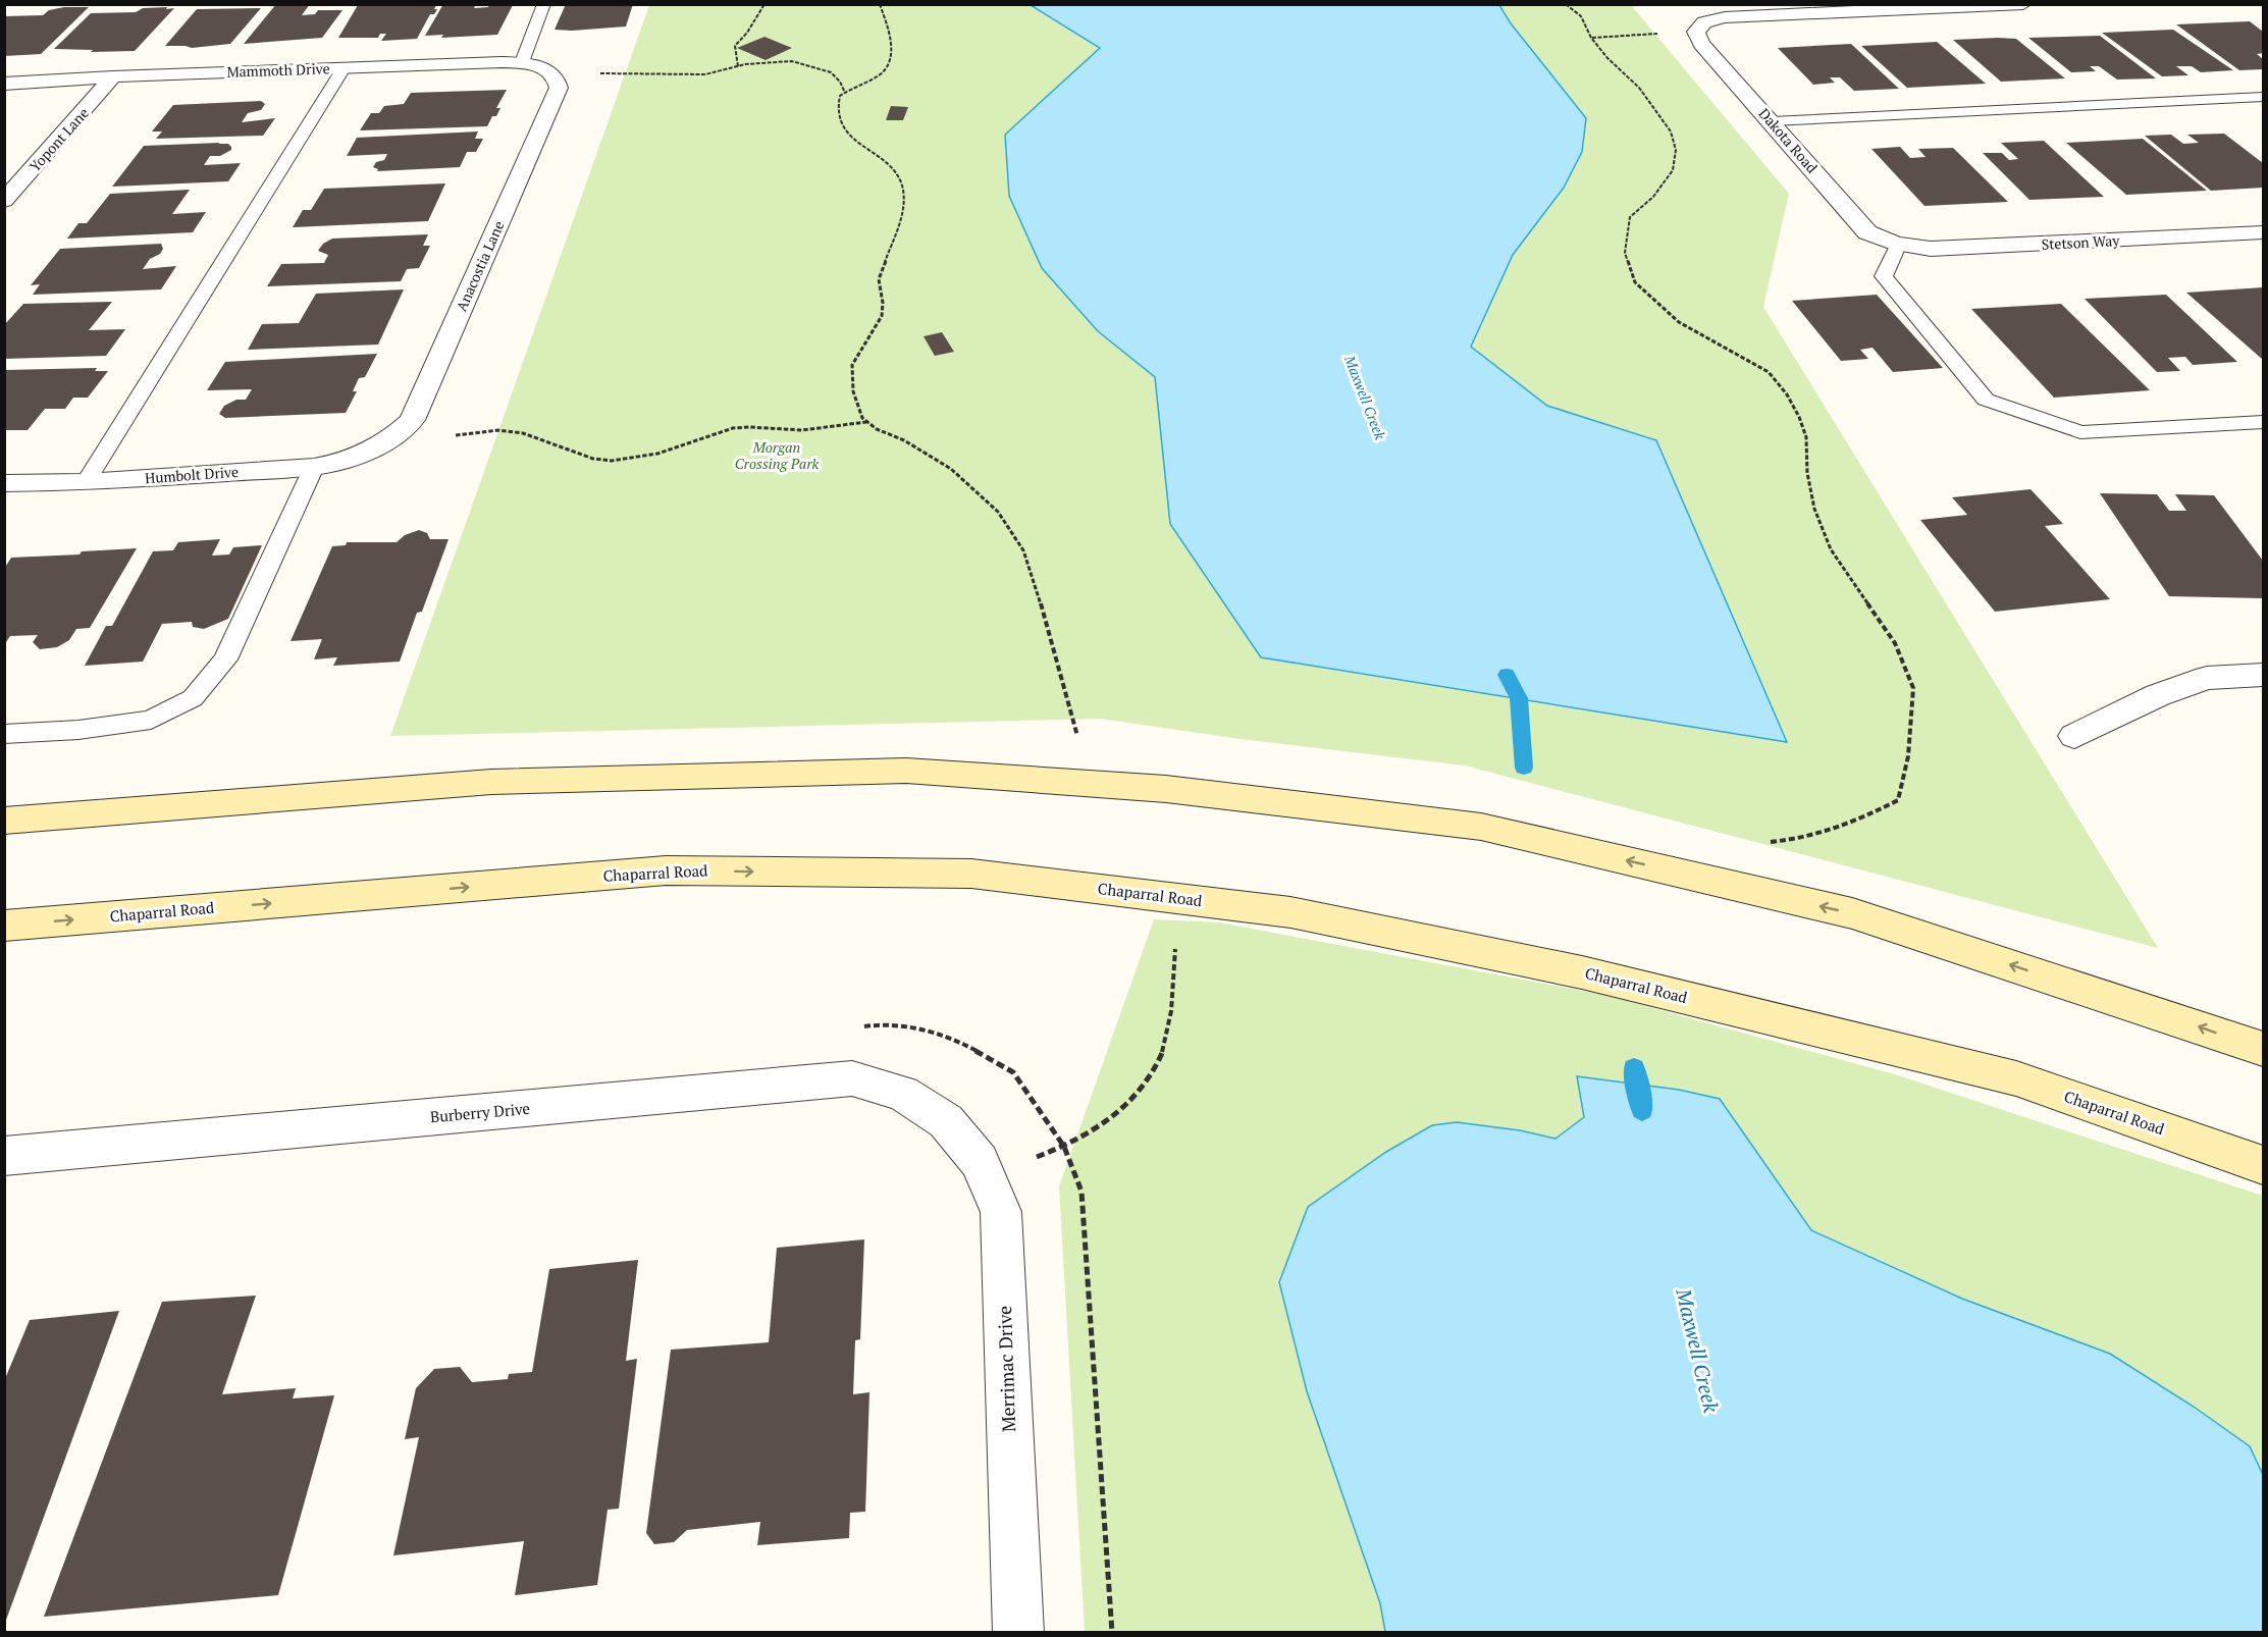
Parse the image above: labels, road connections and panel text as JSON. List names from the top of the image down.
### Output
{
  "streets": {
    "main road": ["Chaparral Road"],
    "street": [
      "Mammoth Drive",
      "Yopont Lane",
      "Dakota Road",
      "Stetson Way",
      "Anacostia Lane",
      "Humbolt Drive",
      "Burberry Drive",
      "Merrimac Drive"
    ]
  },
  "crossings": [
    ["Mammoth Drive", "Yopont Lane"],
    ["Mammoth Drive", "Anacostia Lane"],
    ["Dakota Road", "Stetson Way"],
    ["Anacostia Lane", "Humbolt Drive"],
    ["Burberry Drive", "Merrimac Drive"]
  ],
  "water": ["Maxwell Creek"],
  "parks": ["Morgan Crossing Park"]
}
